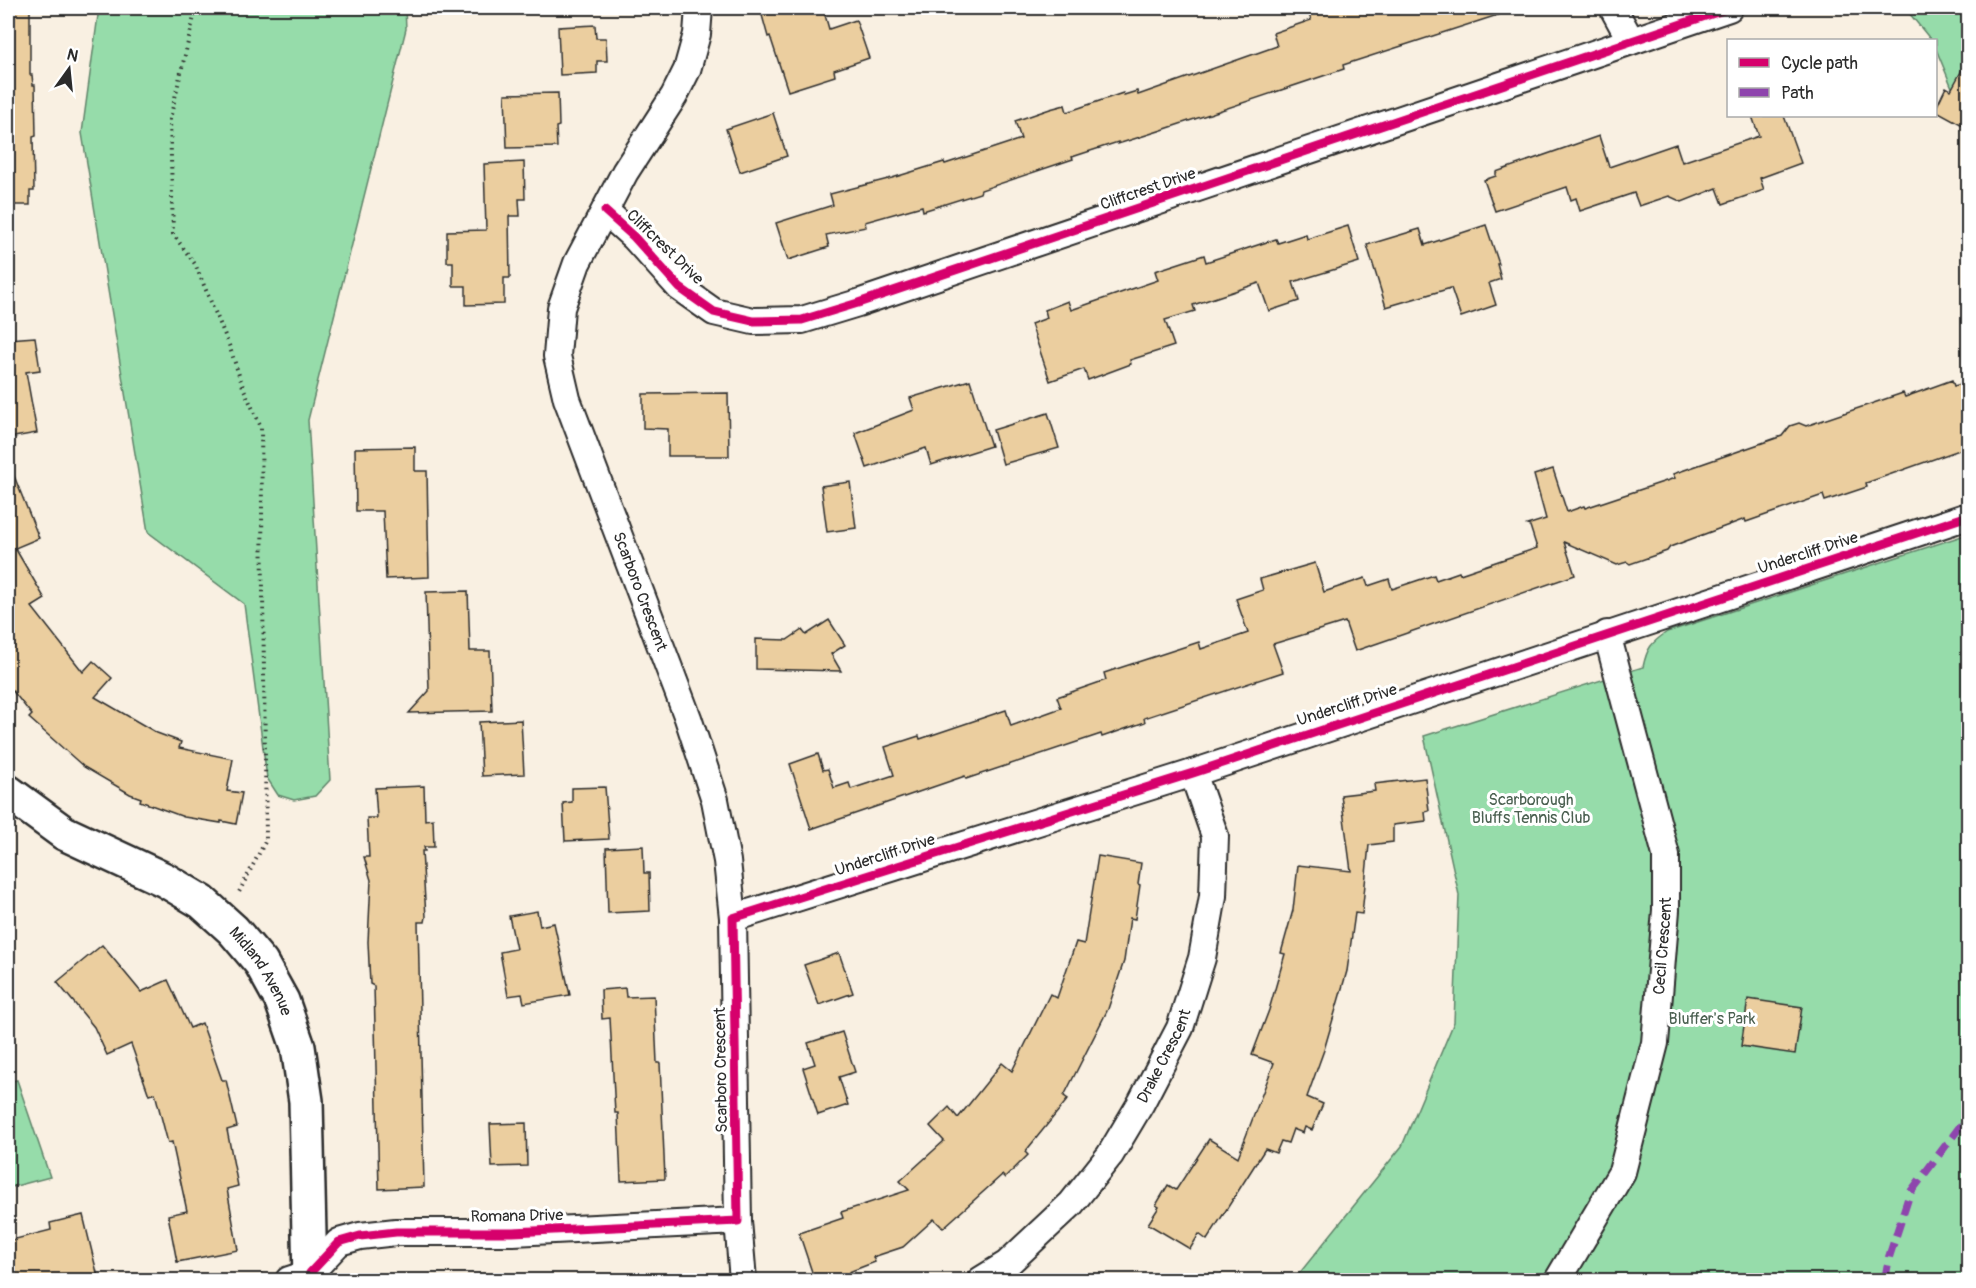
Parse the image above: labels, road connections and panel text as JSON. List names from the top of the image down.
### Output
{
  "streets": {
    "street": [
      "Cliffcrest Drive",
      "Undercliff Drive",
      "Scarboro Crescent",
      "Cecil Crescent",
      "Midland Avenue",
      "Drake Crescent",
      "Romana Drive"
    ]
  },
  "crossings": [
    ["Cliffcrest Drive", "Scarboro Crescent"],
    ["Undercliff Drive", "Scarboro Crescent"],
    ["Undercliff Drive", "Cecil Crescent"],
    ["Undercliff Drive", "Drake Crescent"],
    ["Scarboro Crescent", "Romana Drive"],
    ["Midland Avenue", "Romana Drive"]
  ],
  "parks": ["Scarborough Bluffs Tennis Club", "Bluffer's Park"],
  "legend": ["Cycle path", "Path"],
  "north": "top"
}
